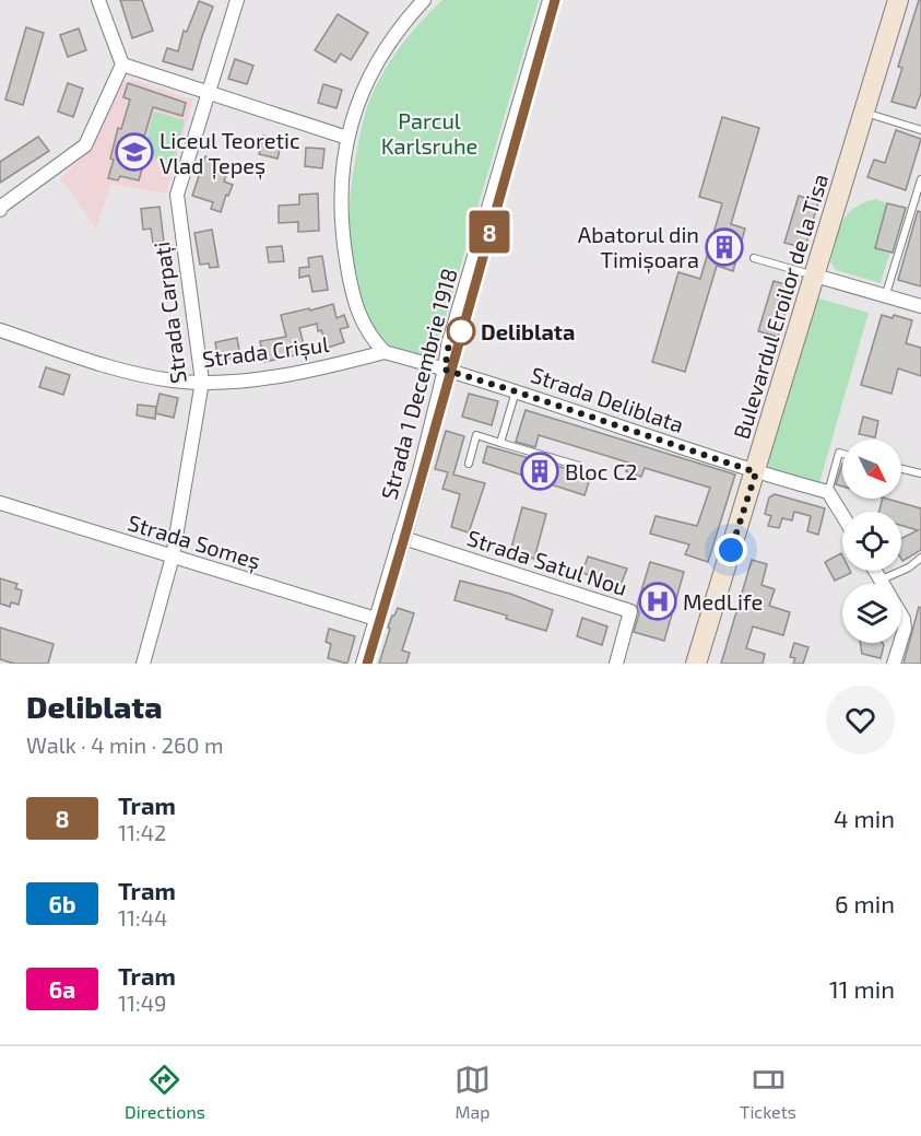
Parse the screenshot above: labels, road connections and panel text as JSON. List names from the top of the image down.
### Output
{
  "streets": {
    "street": [
      "Bulevardul Eroilor de la Tisa",
      "Strada Carpați",
      "Strada Crișul",
      "Strada 1 Decembrie 1918",
      "Strada Deliblata",
      "Strada Someș",
      "Strada Satul Nou"
    ]
  },
  "crossings": [
    ["Bulevardul Eroilor de la Tisa", "Strada Deliblata"],
    ["Strada Carpați", "Strada Crișul"],
    ["Strada Carpați", "Strada Someș"],
    ["Strada Crișul", "Strada Deliblata"],
    ["Strada 1 Decembrie 1918", "Strada Deliblata"],
    ["Strada 1 Decembrie 1918", "Strada Someș"],
    ["Strada 1 Decembrie 1918", "Strada Satul Nou"]
  ],
  "parks": ["Parcul Karlsruhe"],
  "places": {
    "school or university": ["Liceul Teoretic Vlad Țepeș"],
    "building": ["Abatorul din Timișoara", "Bloc C2"],
    "other": ["Deliblata"],
    "hospital": ["MedLife"]
  },
  "lines": ["tram line 8"],
  "north": "bottom right",
  "page": {
    "on_map": "8",
    "heading": ["Deliblata", "Walk · 4 min · 260 m"],
    "list": [
      {
        "mark": "8",
        "name": "Tram",
        "note": "11:42",
        "value": "4 min"
      },
      {
        "mark": "6b",
        "name": "Tram",
        "note": "11:44",
        "value": "6 min"
      },
      {
        "mark": "6a",
        "name": "Tram",
        "note": "11:49",
        "value": "11 min"
      }
    ],
    "tabs": ["Directions", "Map", "Tickets"]
  }
}
